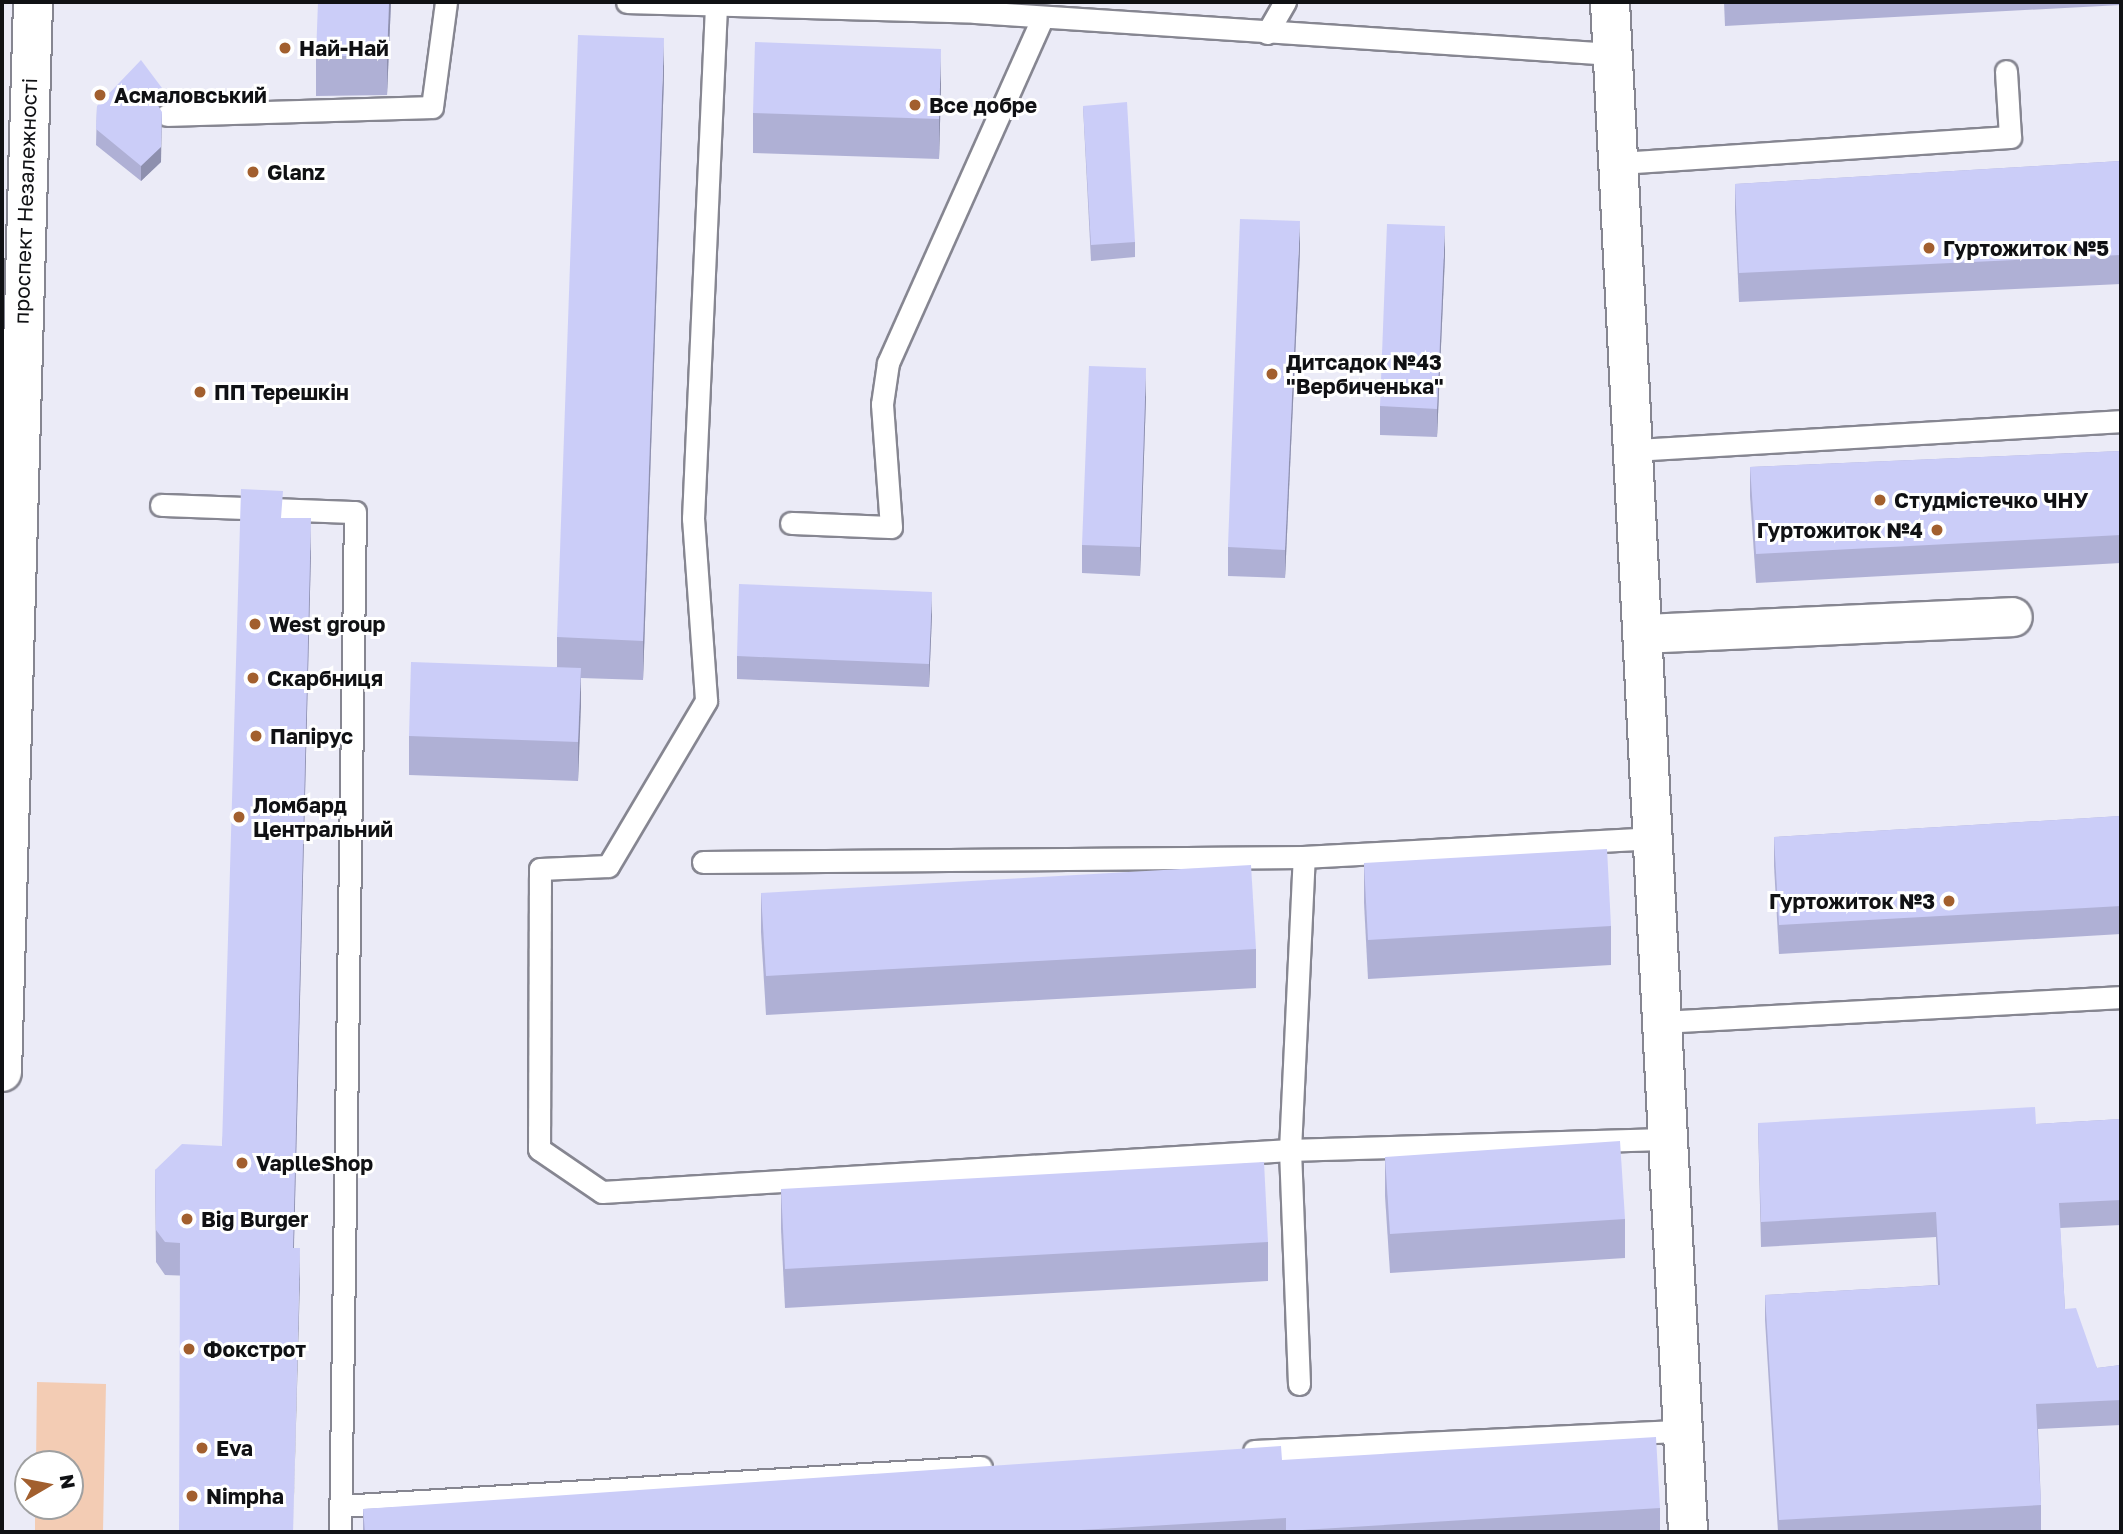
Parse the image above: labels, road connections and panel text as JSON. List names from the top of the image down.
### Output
{
  "streets": {
    "street": ["проспект Незалежності"]
  },
  "places": [
    "Най-Най",
    "Асмаловський",
    "Все добре",
    "Glanz",
    "Гуртожиток №5",
    "Дитсадок №43 \"Вербиченька\"",
    "ПП Терешкін",
    "Студмістечко ЧНУ",
    "Гуртожиток №4",
    "West group",
    "Скарбниця",
    "Папірус",
    "Ломбард Центральний",
    "Гуртожиток №3",
    "VaplleShop",
    "Big Burger",
    "Фокстрот",
    "Eva",
    "Nimpha"
  ],
  "north": "right"
}
